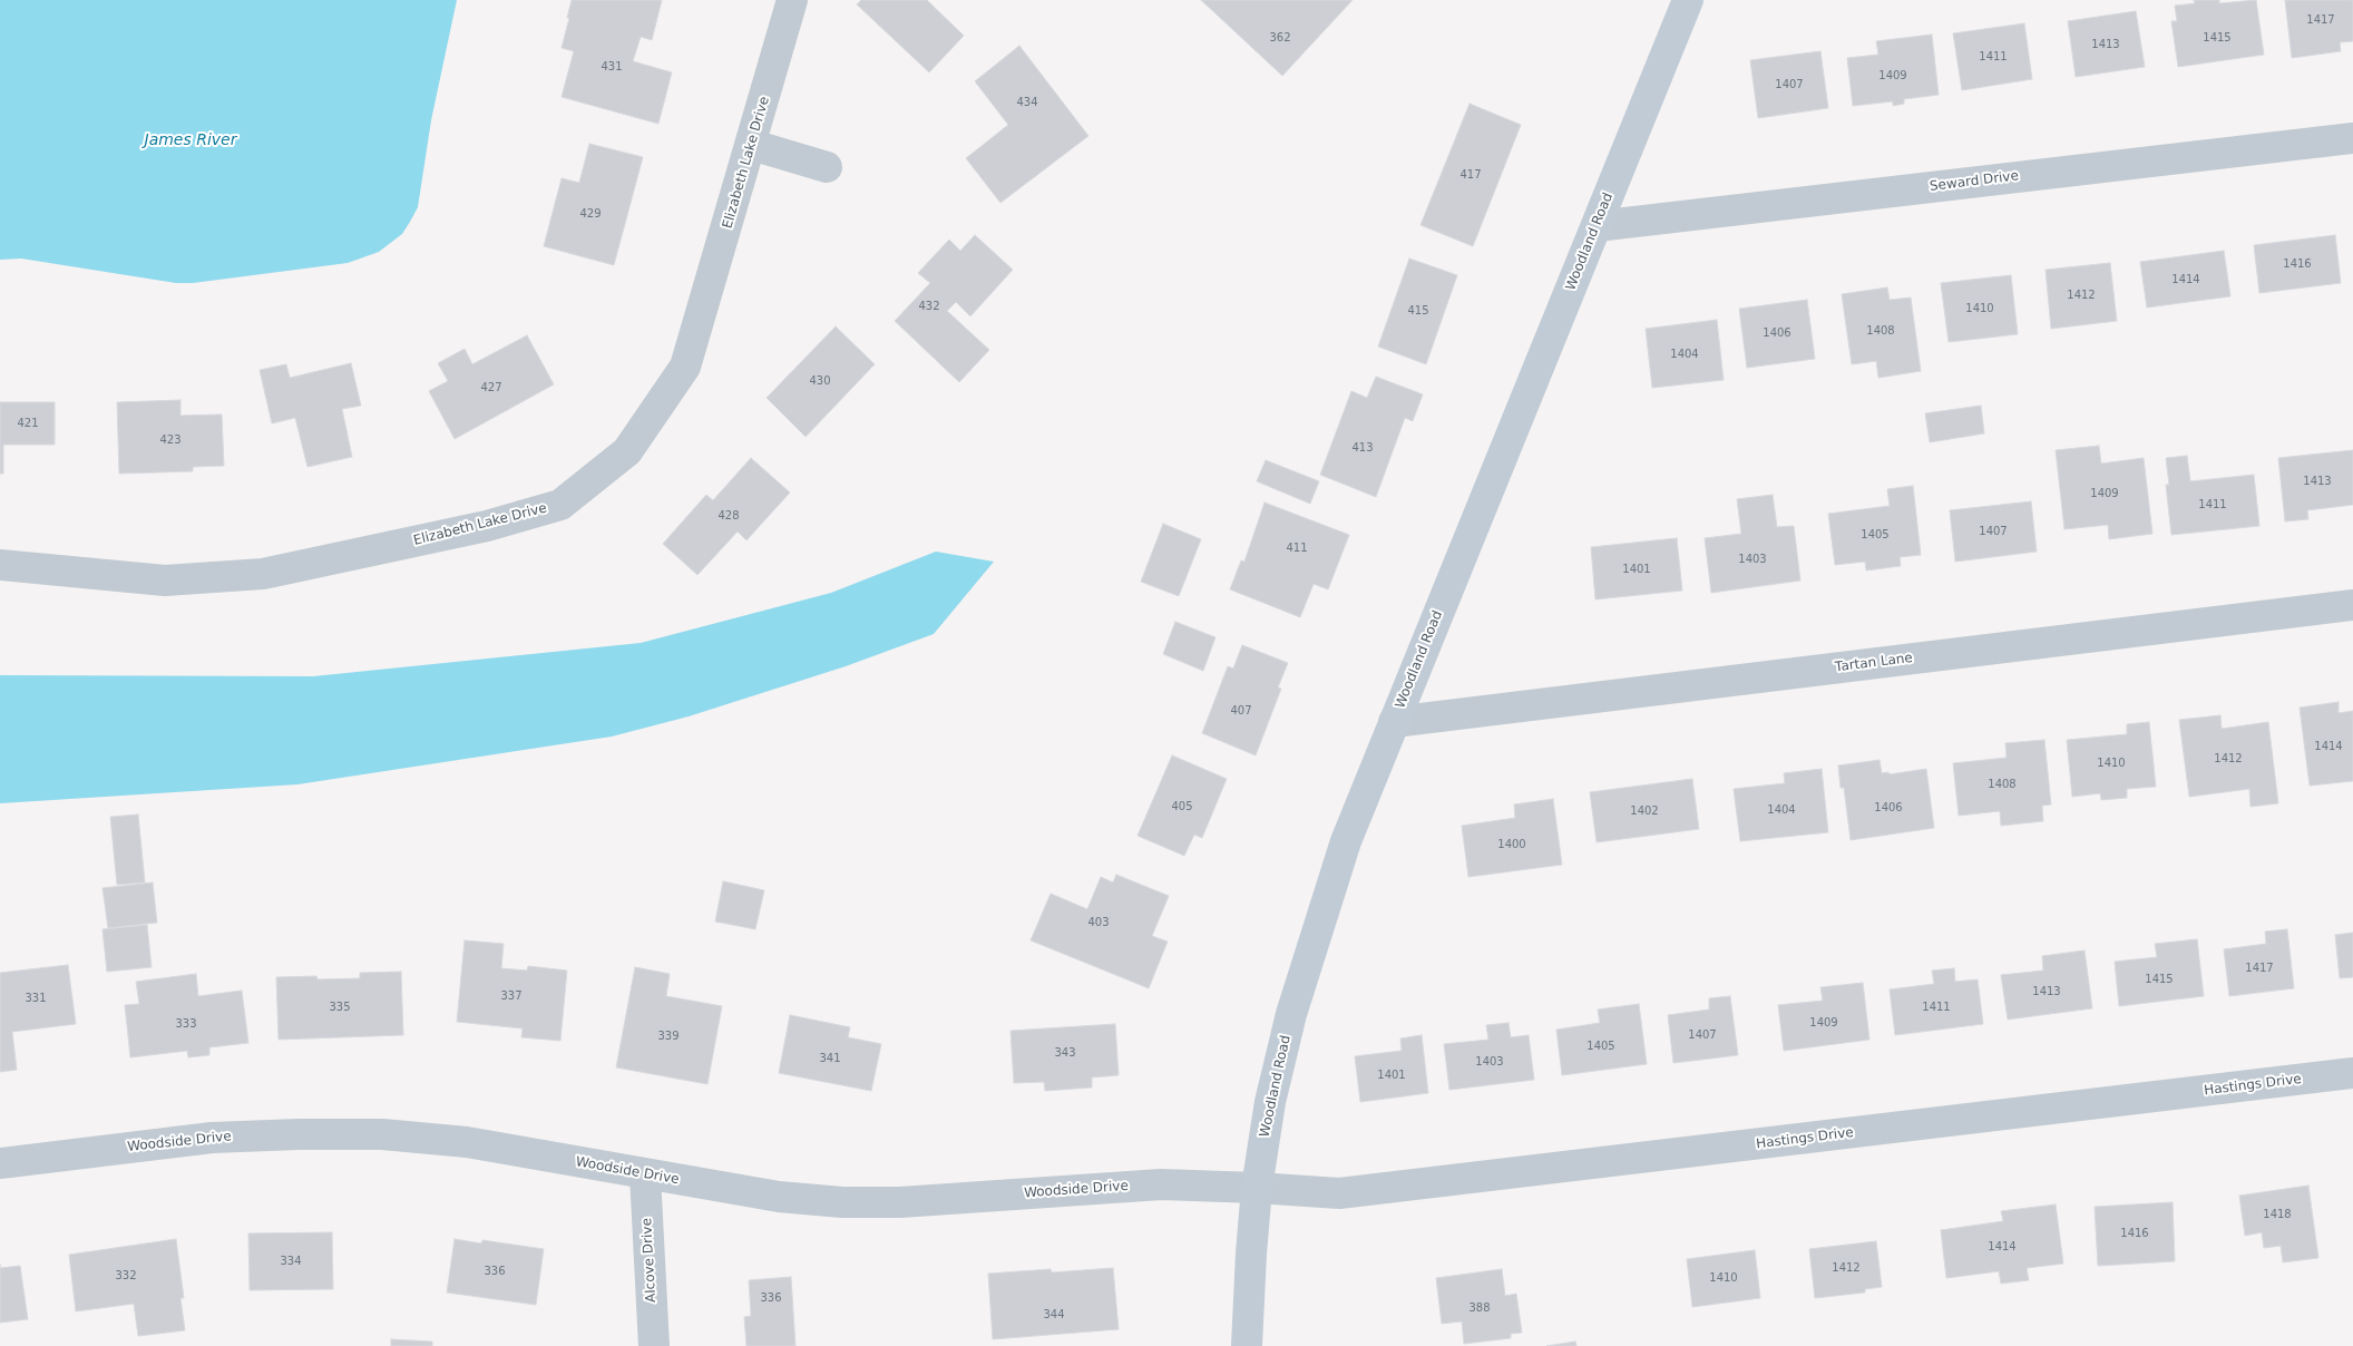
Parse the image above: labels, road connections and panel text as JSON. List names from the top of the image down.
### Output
{
  "streets": {
    "main road": ["Woodland Road"],
    "street": [
      "Elizabeth Lake Drive",
      "Seward Drive",
      "Tartan Lane",
      "Hastings Drive",
      "Woodside Drive",
      "Alcove Drive"
    ]
  },
  "crossings": [
    ["Seward Drive", "Woodland Road"],
    ["Woodland Road", "Tartan Lane"],
    ["Woodland Road", "Hastings Drive"],
    ["Woodland Road", "Woodside Drive"],
    ["Hastings Drive", "Woodside Drive"],
    ["Woodside Drive", "Alcove Drive"]
  ],
  "water": ["James River"],
  "house_numbers": [
    "1417",
    "362",
    "1415",
    "1413",
    "1411",
    "431",
    "1409",
    "1407",
    "434",
    "417",
    "429",
    "1416",
    "1414",
    "1412",
    "432",
    "1410",
    "415",
    "1408",
    "1406",
    "1404",
    "430",
    "427",
    "421",
    "423",
    "413",
    "1413",
    "1409",
    "1411",
    "428",
    "1407",
    "1405",
    "411",
    "1403",
    "1401",
    "407",
    "1414",
    "1412",
    "1410",
    "1408",
    "405",
    "1406",
    "1404",
    "1402",
    "1400",
    "403",
    "1417",
    "1415",
    "1413",
    "337",
    "331",
    "335",
    "1411",
    "1409",
    "333",
    "1407",
    "339",
    "1405",
    "343",
    "341",
    "1403",
    "1401",
    "1418",
    "1416",
    "1414",
    "334",
    "1412",
    "336",
    "332",
    "1410",
    "336",
    "388",
    "344"
  ]
}
